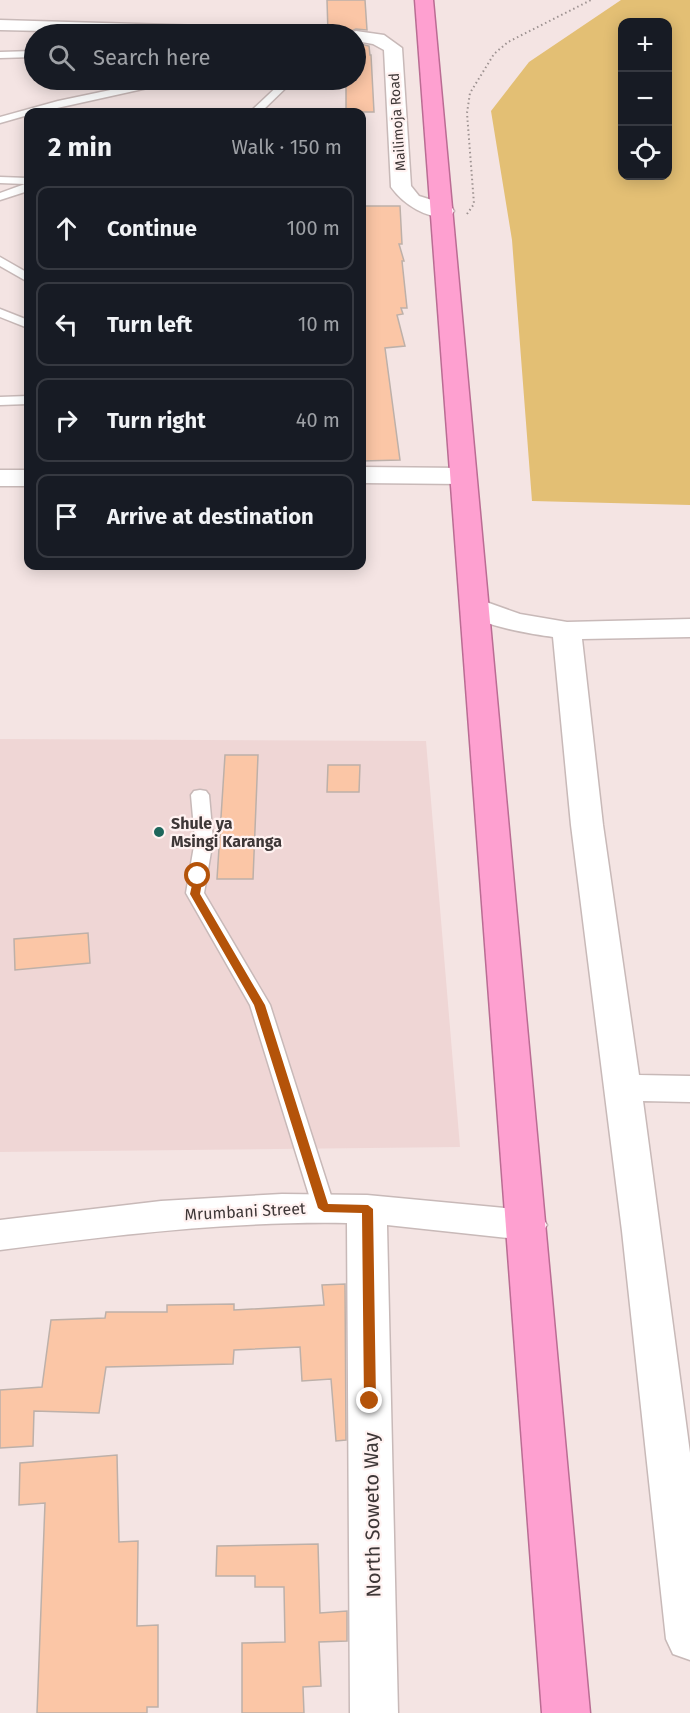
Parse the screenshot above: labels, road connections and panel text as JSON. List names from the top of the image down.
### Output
{
  "streets": {
    "street": ["Mailimoja Road", "Mrumbani Street", "North Soweto Way"]
  },
  "crossings": [
    ["Mrumbani Street", "North Soweto Way"]
  ],
  "places": ["Shule ya Msingi Karanga"],
  "page": {
    "map_buttons": ["+", "−"],
    "search": "Search here",
    "heading": ["2 min", "Walk · 150 m"],
    "list": [
      ["Continue", "100 m"],
      ["Turn left", "10 m"],
      ["Turn right", "40 m"],
      "Arrive at destination"
    ]
  }
}
